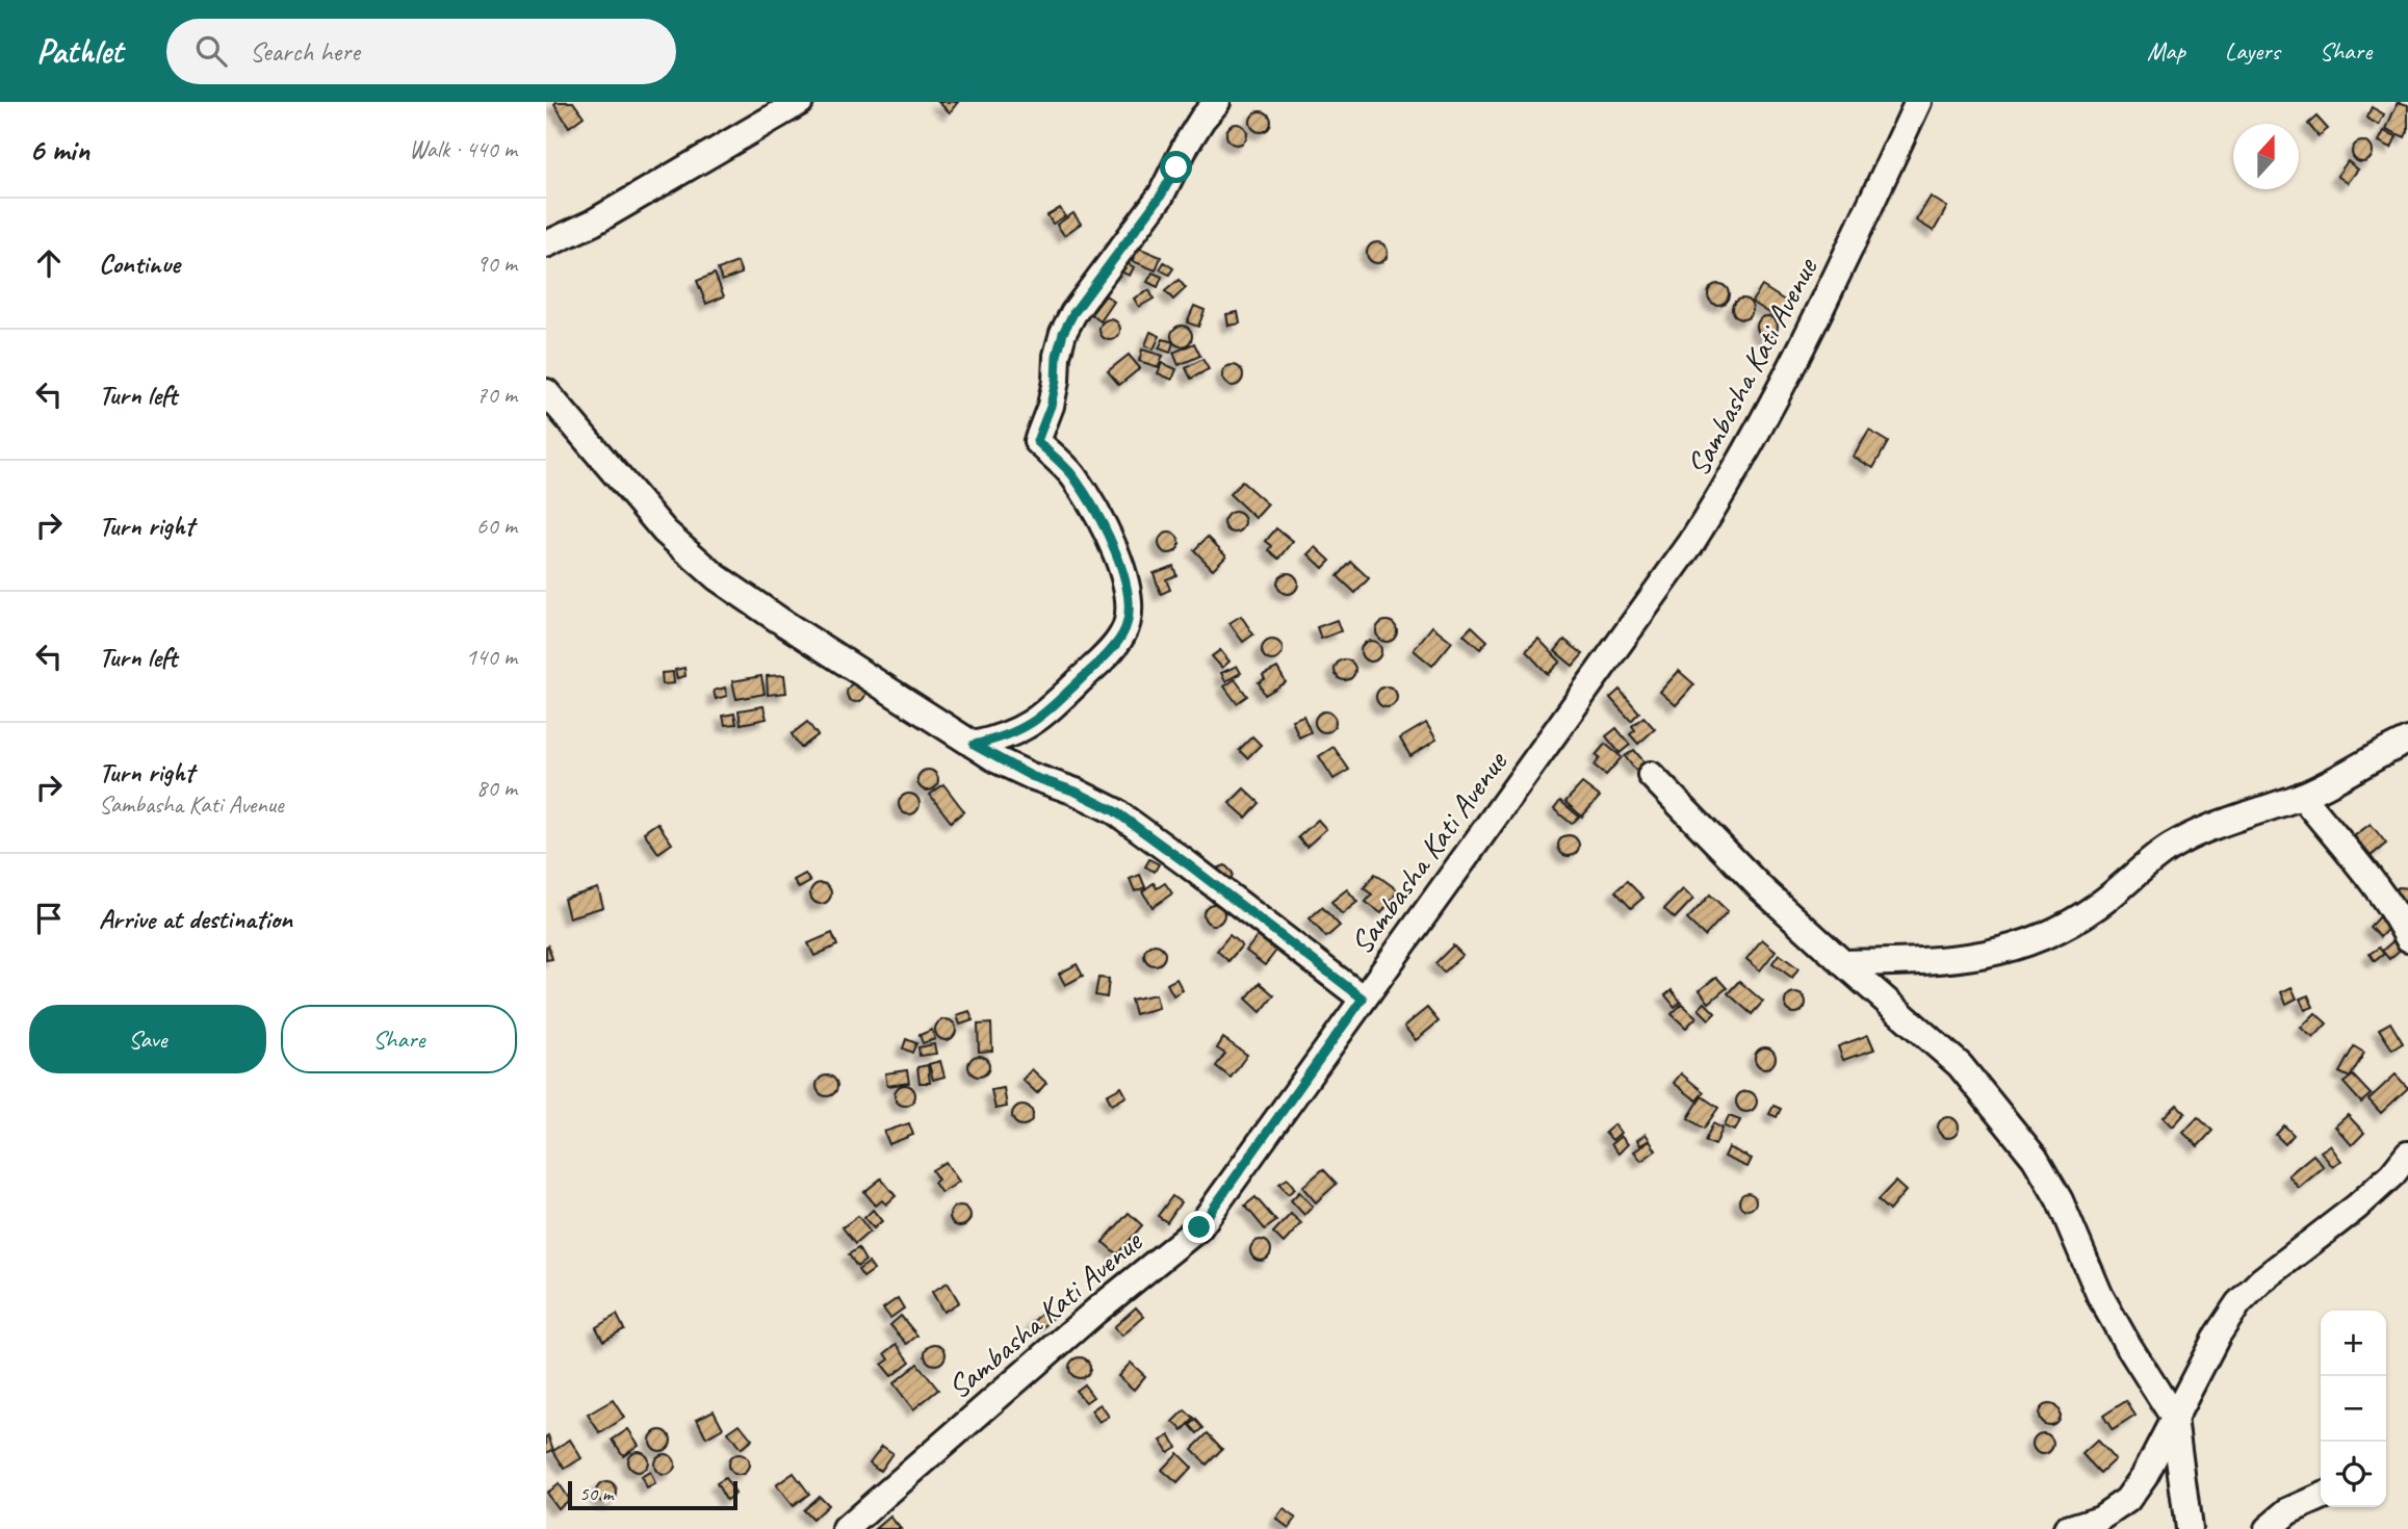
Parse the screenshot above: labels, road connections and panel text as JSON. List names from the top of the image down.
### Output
{
  "streets": {
    "street": ["Sambasha Kati Avenue"]
  },
  "scale_bar": "50 m",
  "north": "top",
  "page": {
    "header": "Pathlet",
    "search": "Search here",
    "nav": ["Map", "Layers", "Share"],
    "heading": ["6 min", "Walk · 440 m"],
    "list": [
      ["Continue", "90 m"],
      ["Turn left", "70 m"],
      ["Turn right", "60 m"],
      ["Turn left", "140 m"],
      ["Turn right", "Sambasha Kati Avenue", "80 m"],
      "Arrive at destination"
    ],
    "buttons": ["Save", "Share"],
    "map_buttons": ["+", "−"],
    "scale": "50 m"
  }
}
